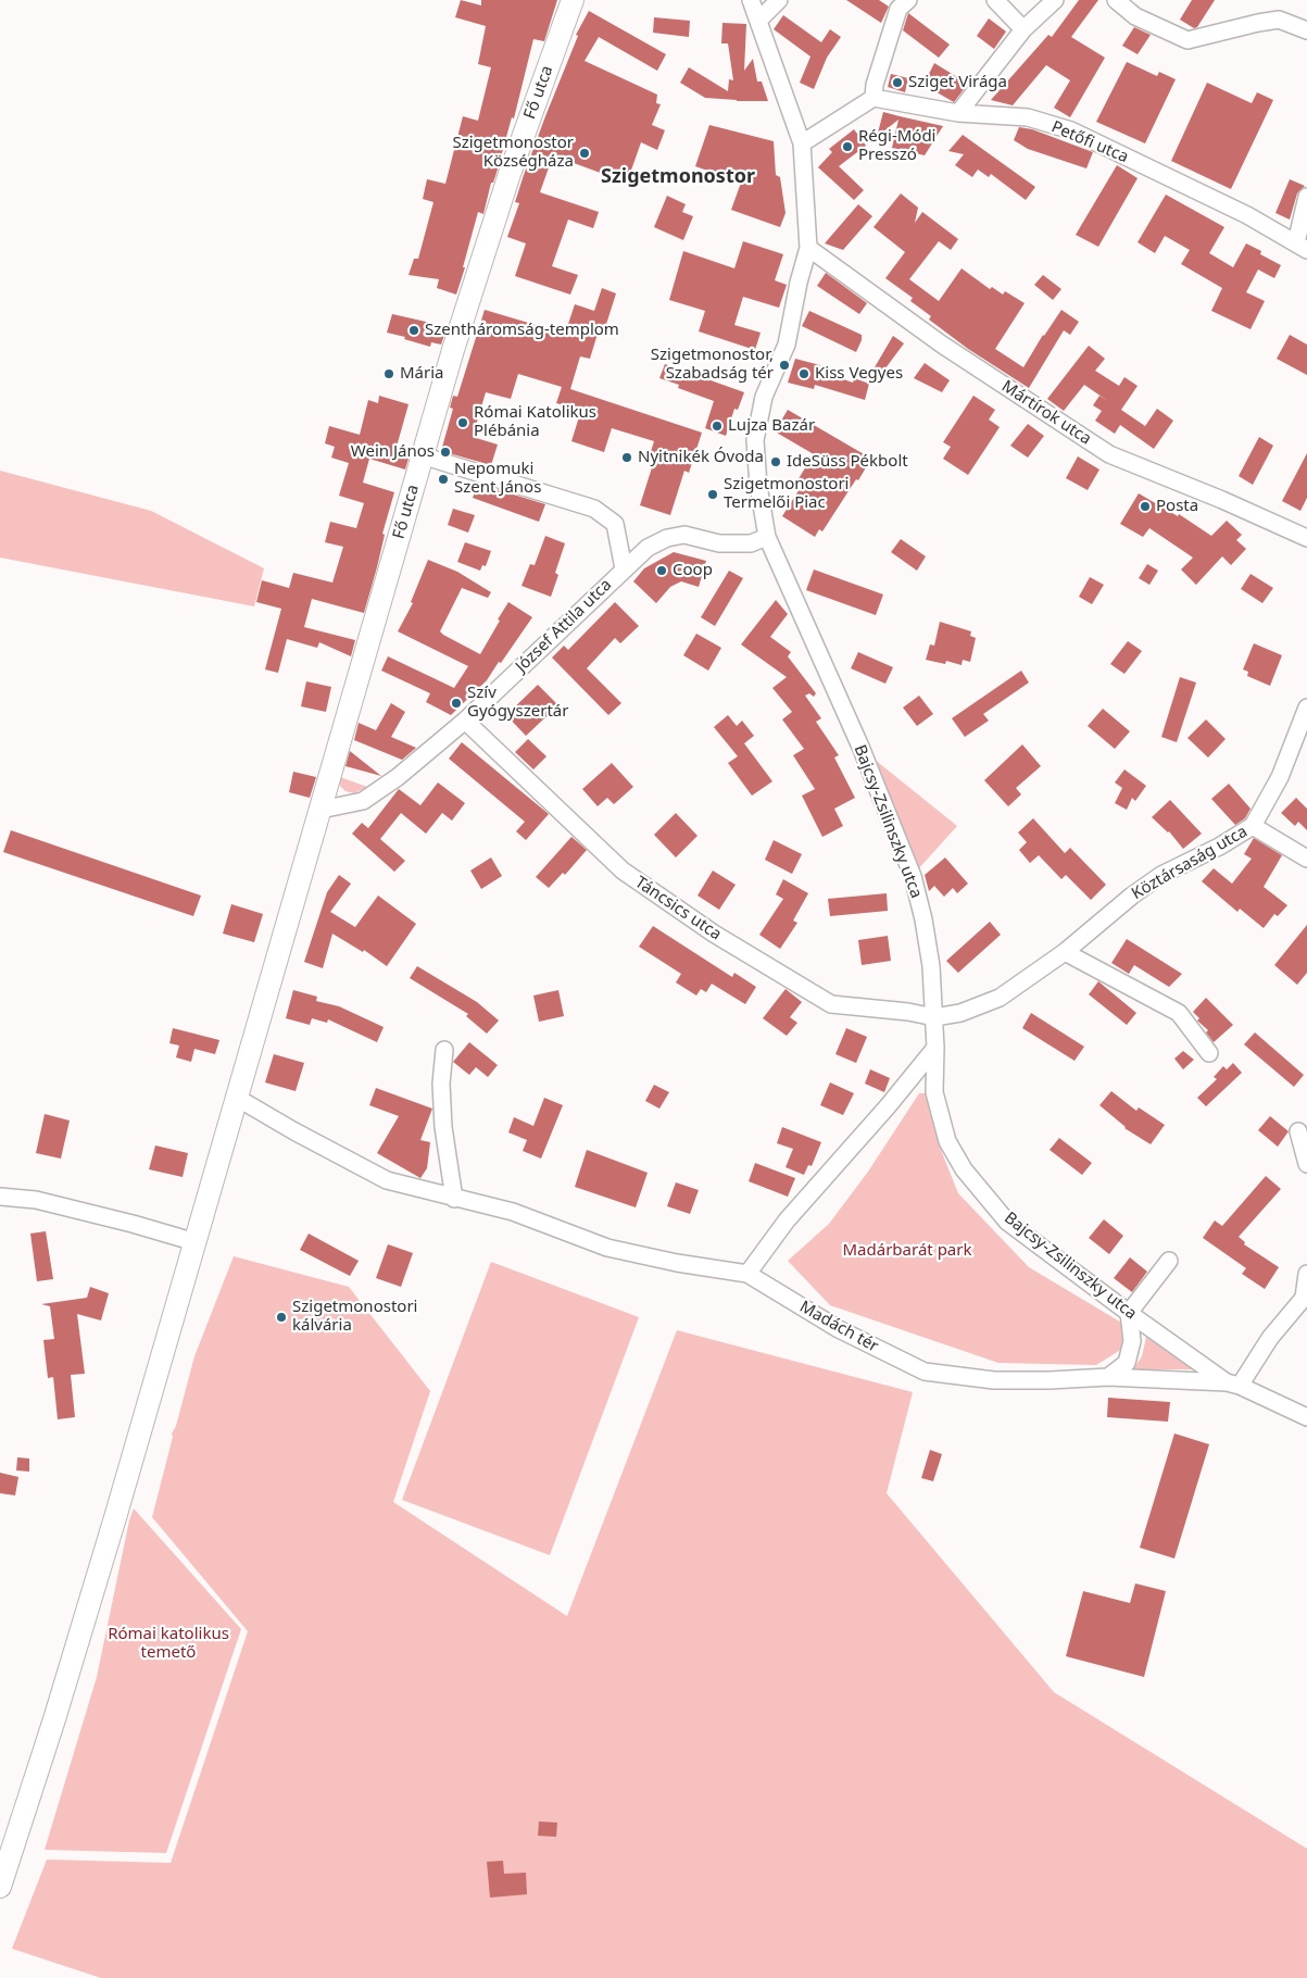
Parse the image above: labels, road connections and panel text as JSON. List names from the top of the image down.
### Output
{
  "streets": {
    "main road": ["Fő utca"],
    "street": [
      "Petőfi utca",
      "Mártírok utca",
      "József Attila utca",
      "Bajcsy-Zsilinszky utca",
      "Köztársaság utca",
      "Táncsics utca",
      "Madách tér"
    ]
  },
  "crossings": [
    ["Fő utca", "József Attila utca"],
    ["Mártírok utca", "Bajcsy-Zsilinszky utca"],
    ["József Attila utca", "Bajcsy-Zsilinszky utca"],
    ["József Attila utca", "Táncsics utca"],
    ["Bajcsy-Zsilinszky utca", "Köztársaság utca"],
    ["Bajcsy-Zsilinszky utca", "Táncsics utca"],
    ["Bajcsy-Zsilinszky utca", "Madách tér"],
    ["Köztársaság utca", "Táncsics utca"]
  ],
  "districts": ["Szigetmonostor"],
  "parks": ["Madárbarát park", "Római katolikus temető"],
  "places": [
    "Sziget Virága",
    "Régi-Módi Presszó",
    "Szigetmonostor Községháza",
    "Szentháromság-templom",
    "Szigetmonostor, Szabadság tér",
    "Mária",
    "Kiss Vegyes",
    "Római Katolikus Plébánia",
    "Lujza Bazár",
    "Wein János",
    "Nyitnikék Óvoda",
    "IdeSüss Pékbolt",
    "Nepomuki Szent János",
    "Szigetmonostori Termelői Piac",
    "Posta",
    "Coop",
    "Szív Gyógyszertár",
    "Szigetmonostori kálvária"
  ]
}
